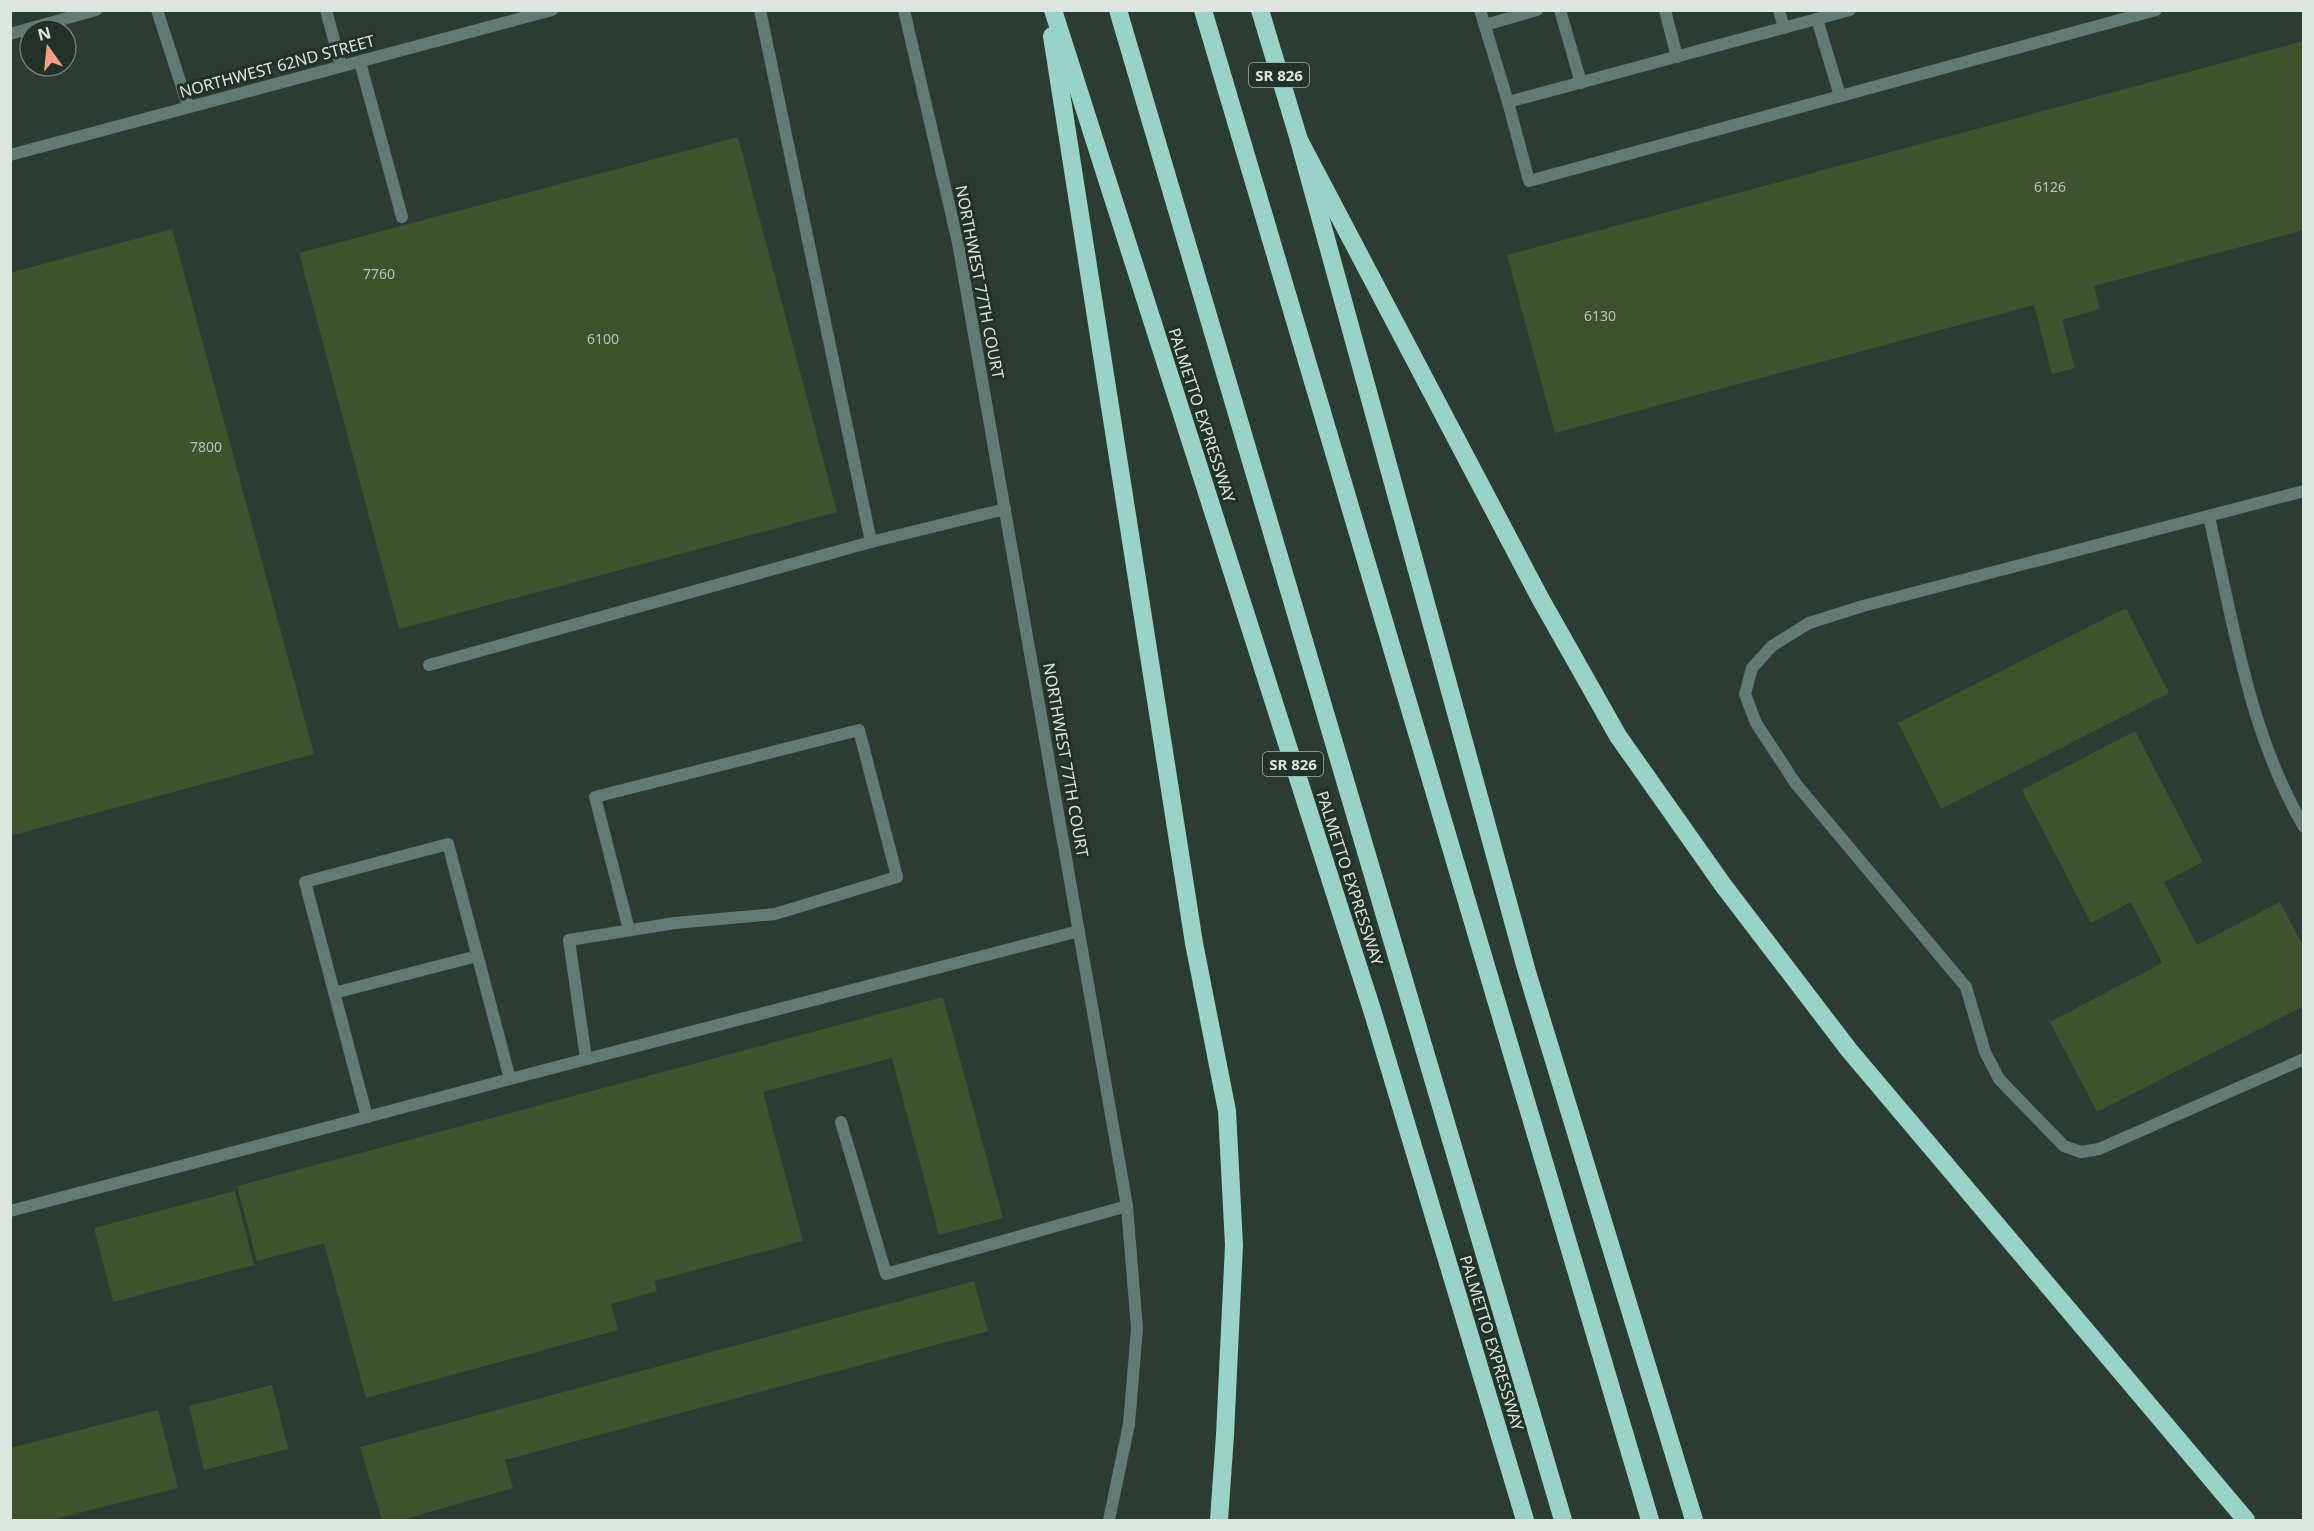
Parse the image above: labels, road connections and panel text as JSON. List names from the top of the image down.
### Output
{
  "streets": {
    "highway": ["SR 826", "PALMETTO EXPRESSWAY"],
    "street": ["NORTHWEST 62ND STREET", "NORTHWEST 77TH COURT"]
  },
  "house_numbers": [
    "6126",
    "7760",
    "6130",
    "6100",
    "7800"
  ],
  "north": "top"
}
